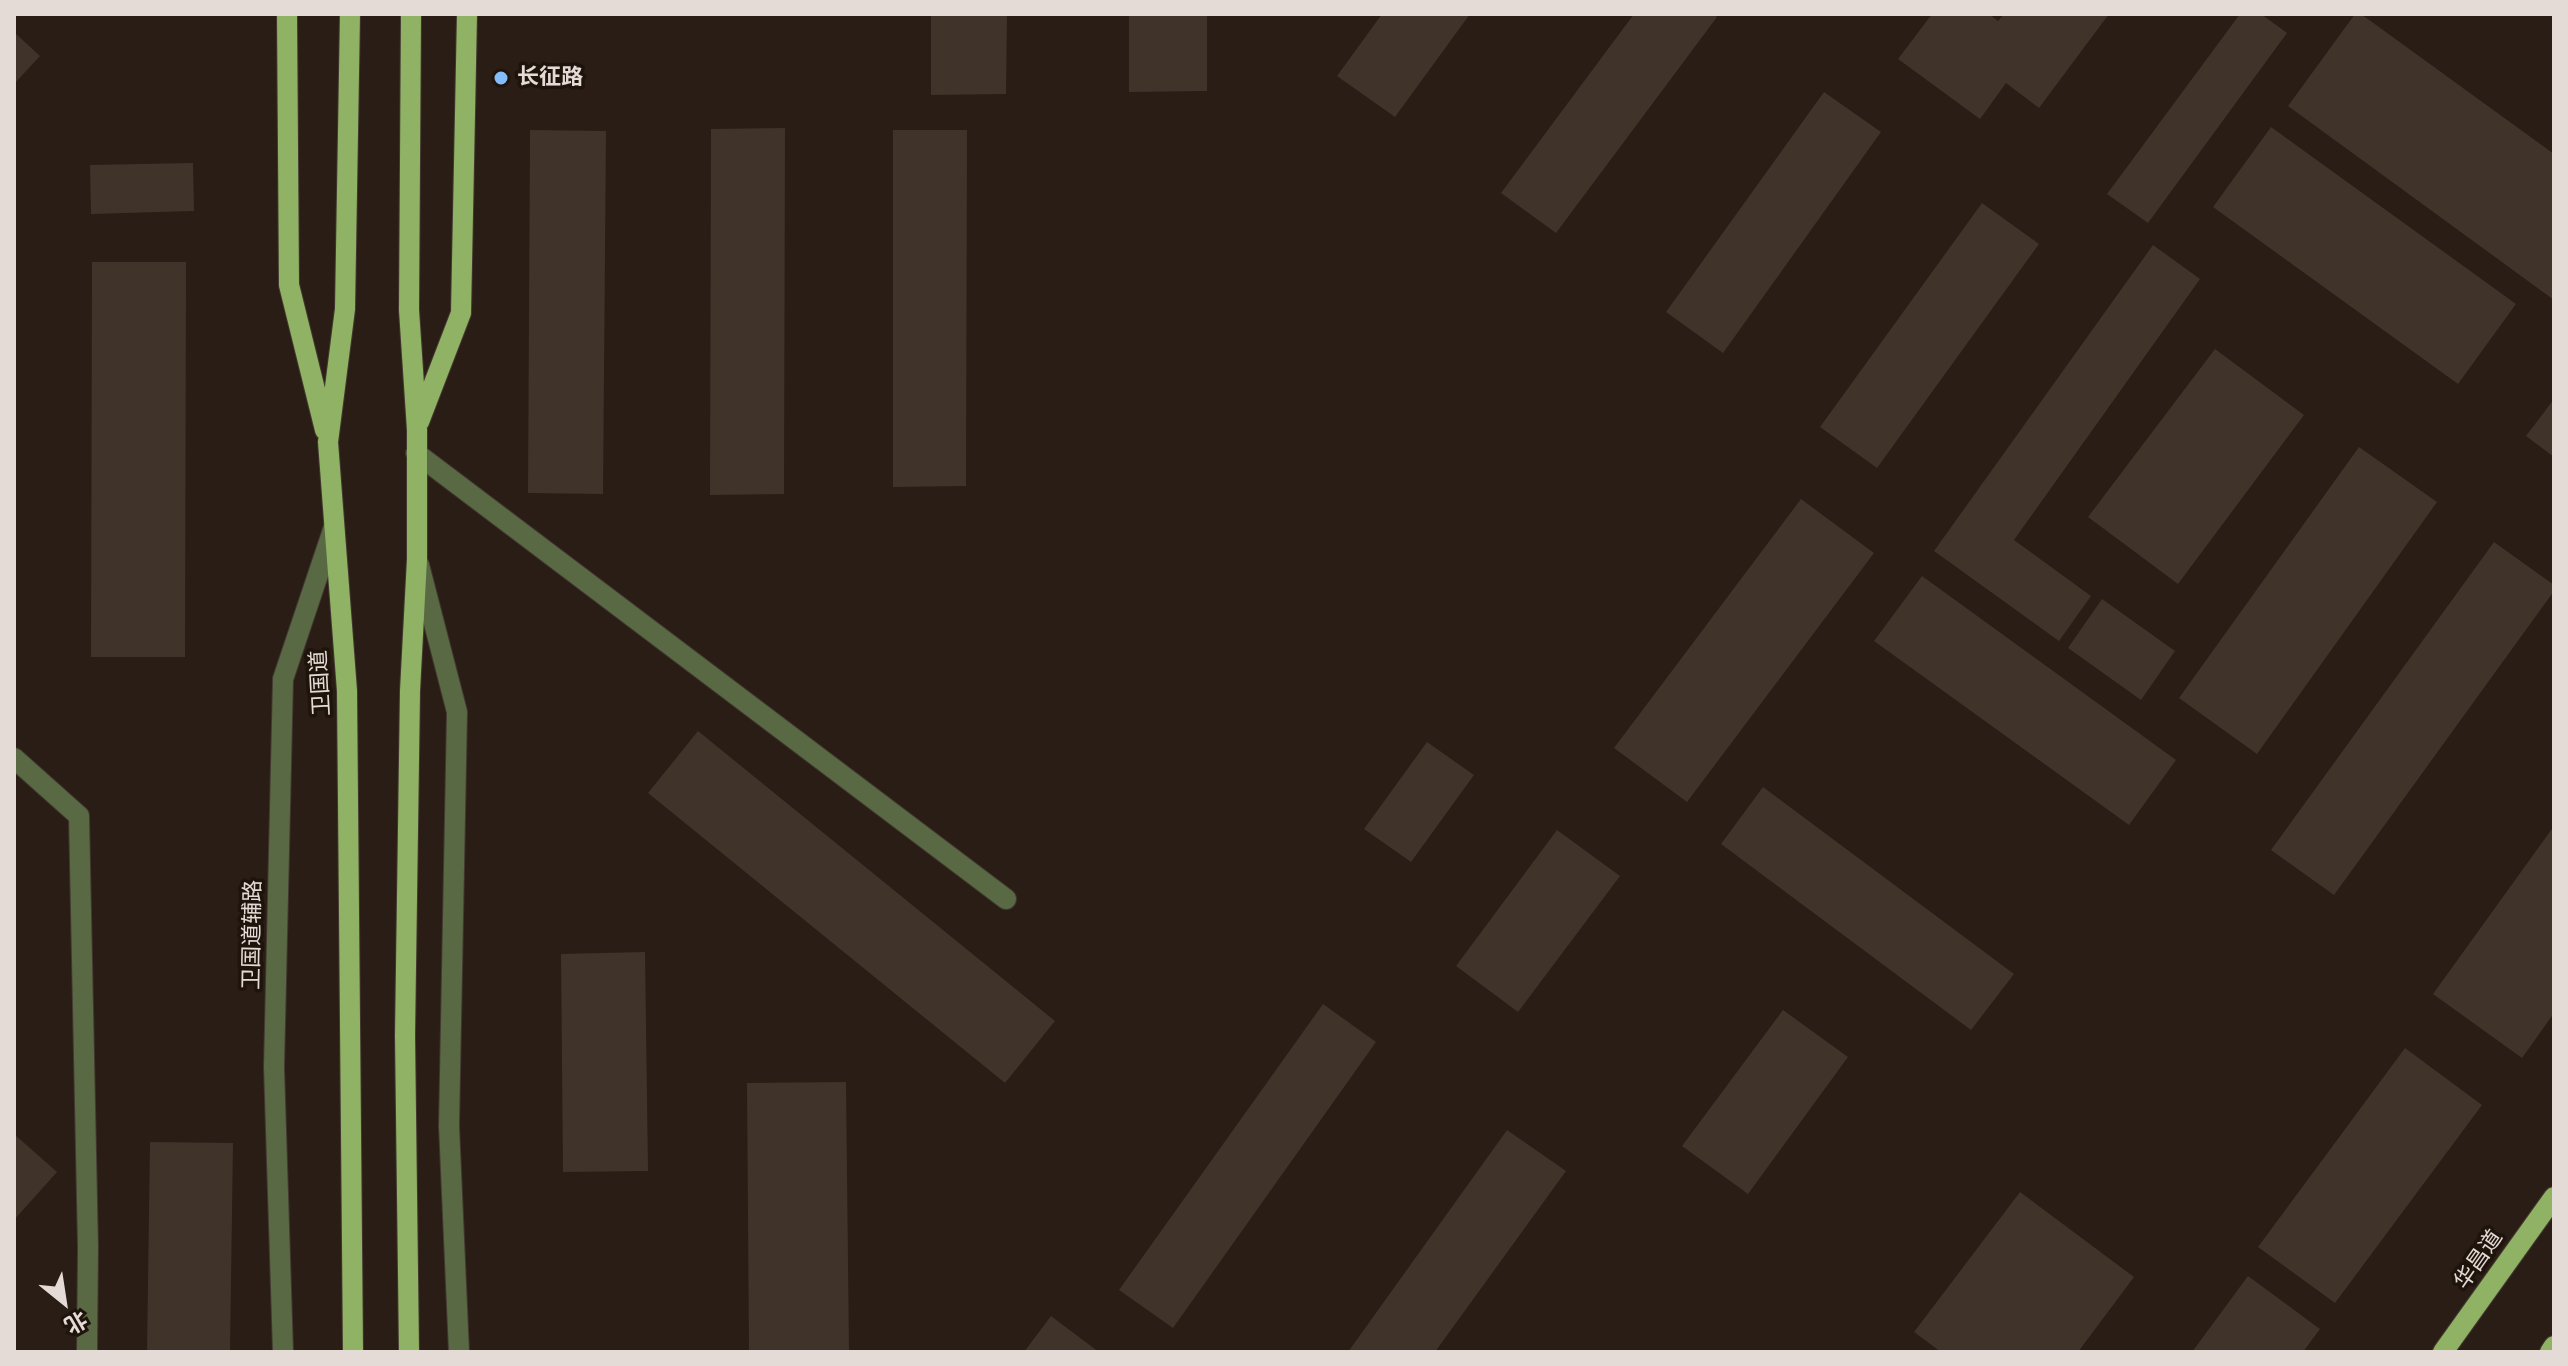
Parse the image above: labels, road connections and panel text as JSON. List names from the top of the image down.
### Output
{
  "streets": {
    "main road": ["卫国道", "华昌道"],
    "street": ["卫国道辅路"]
  },
  "crossings": [
    ["卫国道", "卫国道辅路"]
  ],
  "places": ["长征路"],
  "north": "bottom right"
}
